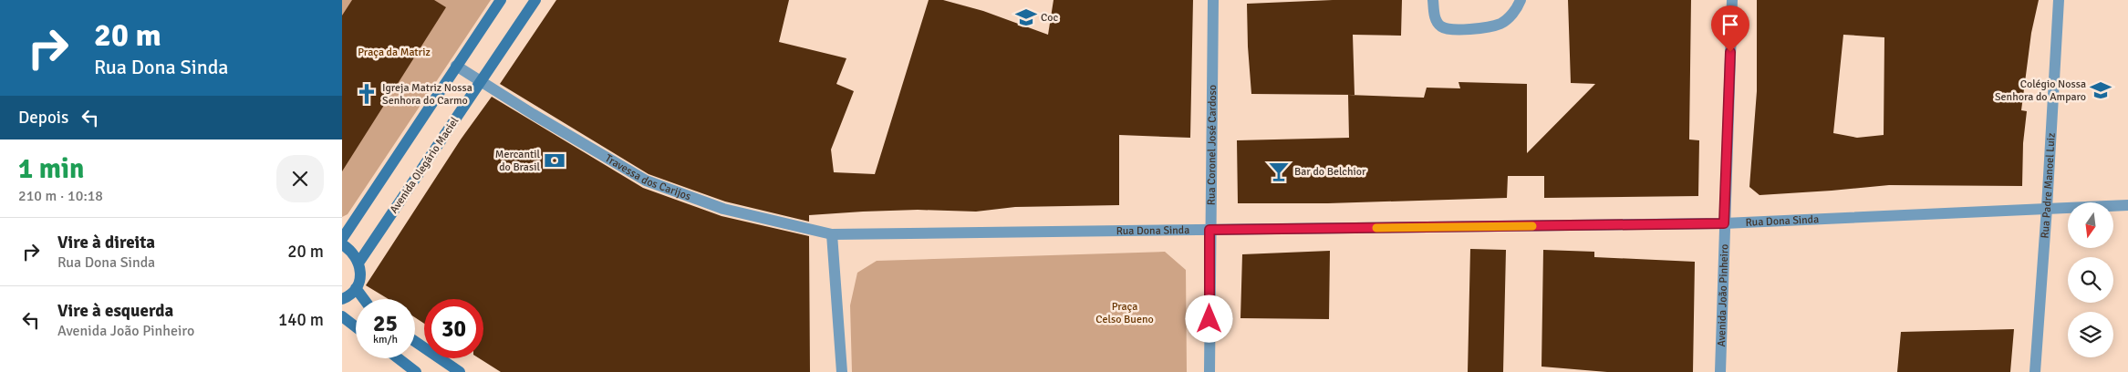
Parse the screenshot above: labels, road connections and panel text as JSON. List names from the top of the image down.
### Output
{
  "streets": {
    "main road": ["Avenida Olegário Maciel"],
    "street": [
      "Rua Coronel José Cardoso",
      "Travessa dos Carijos",
      "Rua Padre Manoel Luiz",
      "Rua Dona Sinda",
      "Avenida João Pinheiro"
    ]
  },
  "crossings": [
    ["Rua Coronel José Cardoso", "Rua Dona Sinda"],
    ["Avenida Olegário Maciel", "Travessa dos Carijos"],
    ["Travessa dos Carijos", "Rua Dona Sinda"],
    ["Rua Padre Manoel Luiz", "Rua Dona Sinda"],
    ["Rua Dona Sinda", "Avenida João Pinheiro"]
  ],
  "parks": ["Praça da Matriz", "Praça Celso Bueno"],
  "places": {
    "school or university": ["Coc", "Colégio Nossa Senhora do Amparo"],
    "church": ["Igreja Matriz Nossa Senhora do Carmo"],
    "bank": ["Mercantil do Brasil"],
    "bar": ["Bar do Belchior"]
  },
  "north": "bottom",
  "page": {
    "turn": ["20 m", "Rua Dona Sinda"],
    "then": "Depois",
    "heading": ["1 min", "210 m · 10:18"],
    "list": [
      {
        "name": "Vire à direita",
        "note": "Rua Dona Sinda",
        "value": "20 m"
      },
      {
        "name": "Vire à esquerda",
        "note": "Avenida João Pinheiro",
        "value": "140 m"
      }
    ],
    "speed": "25 km/h",
    "limit": "30"
  }
}
